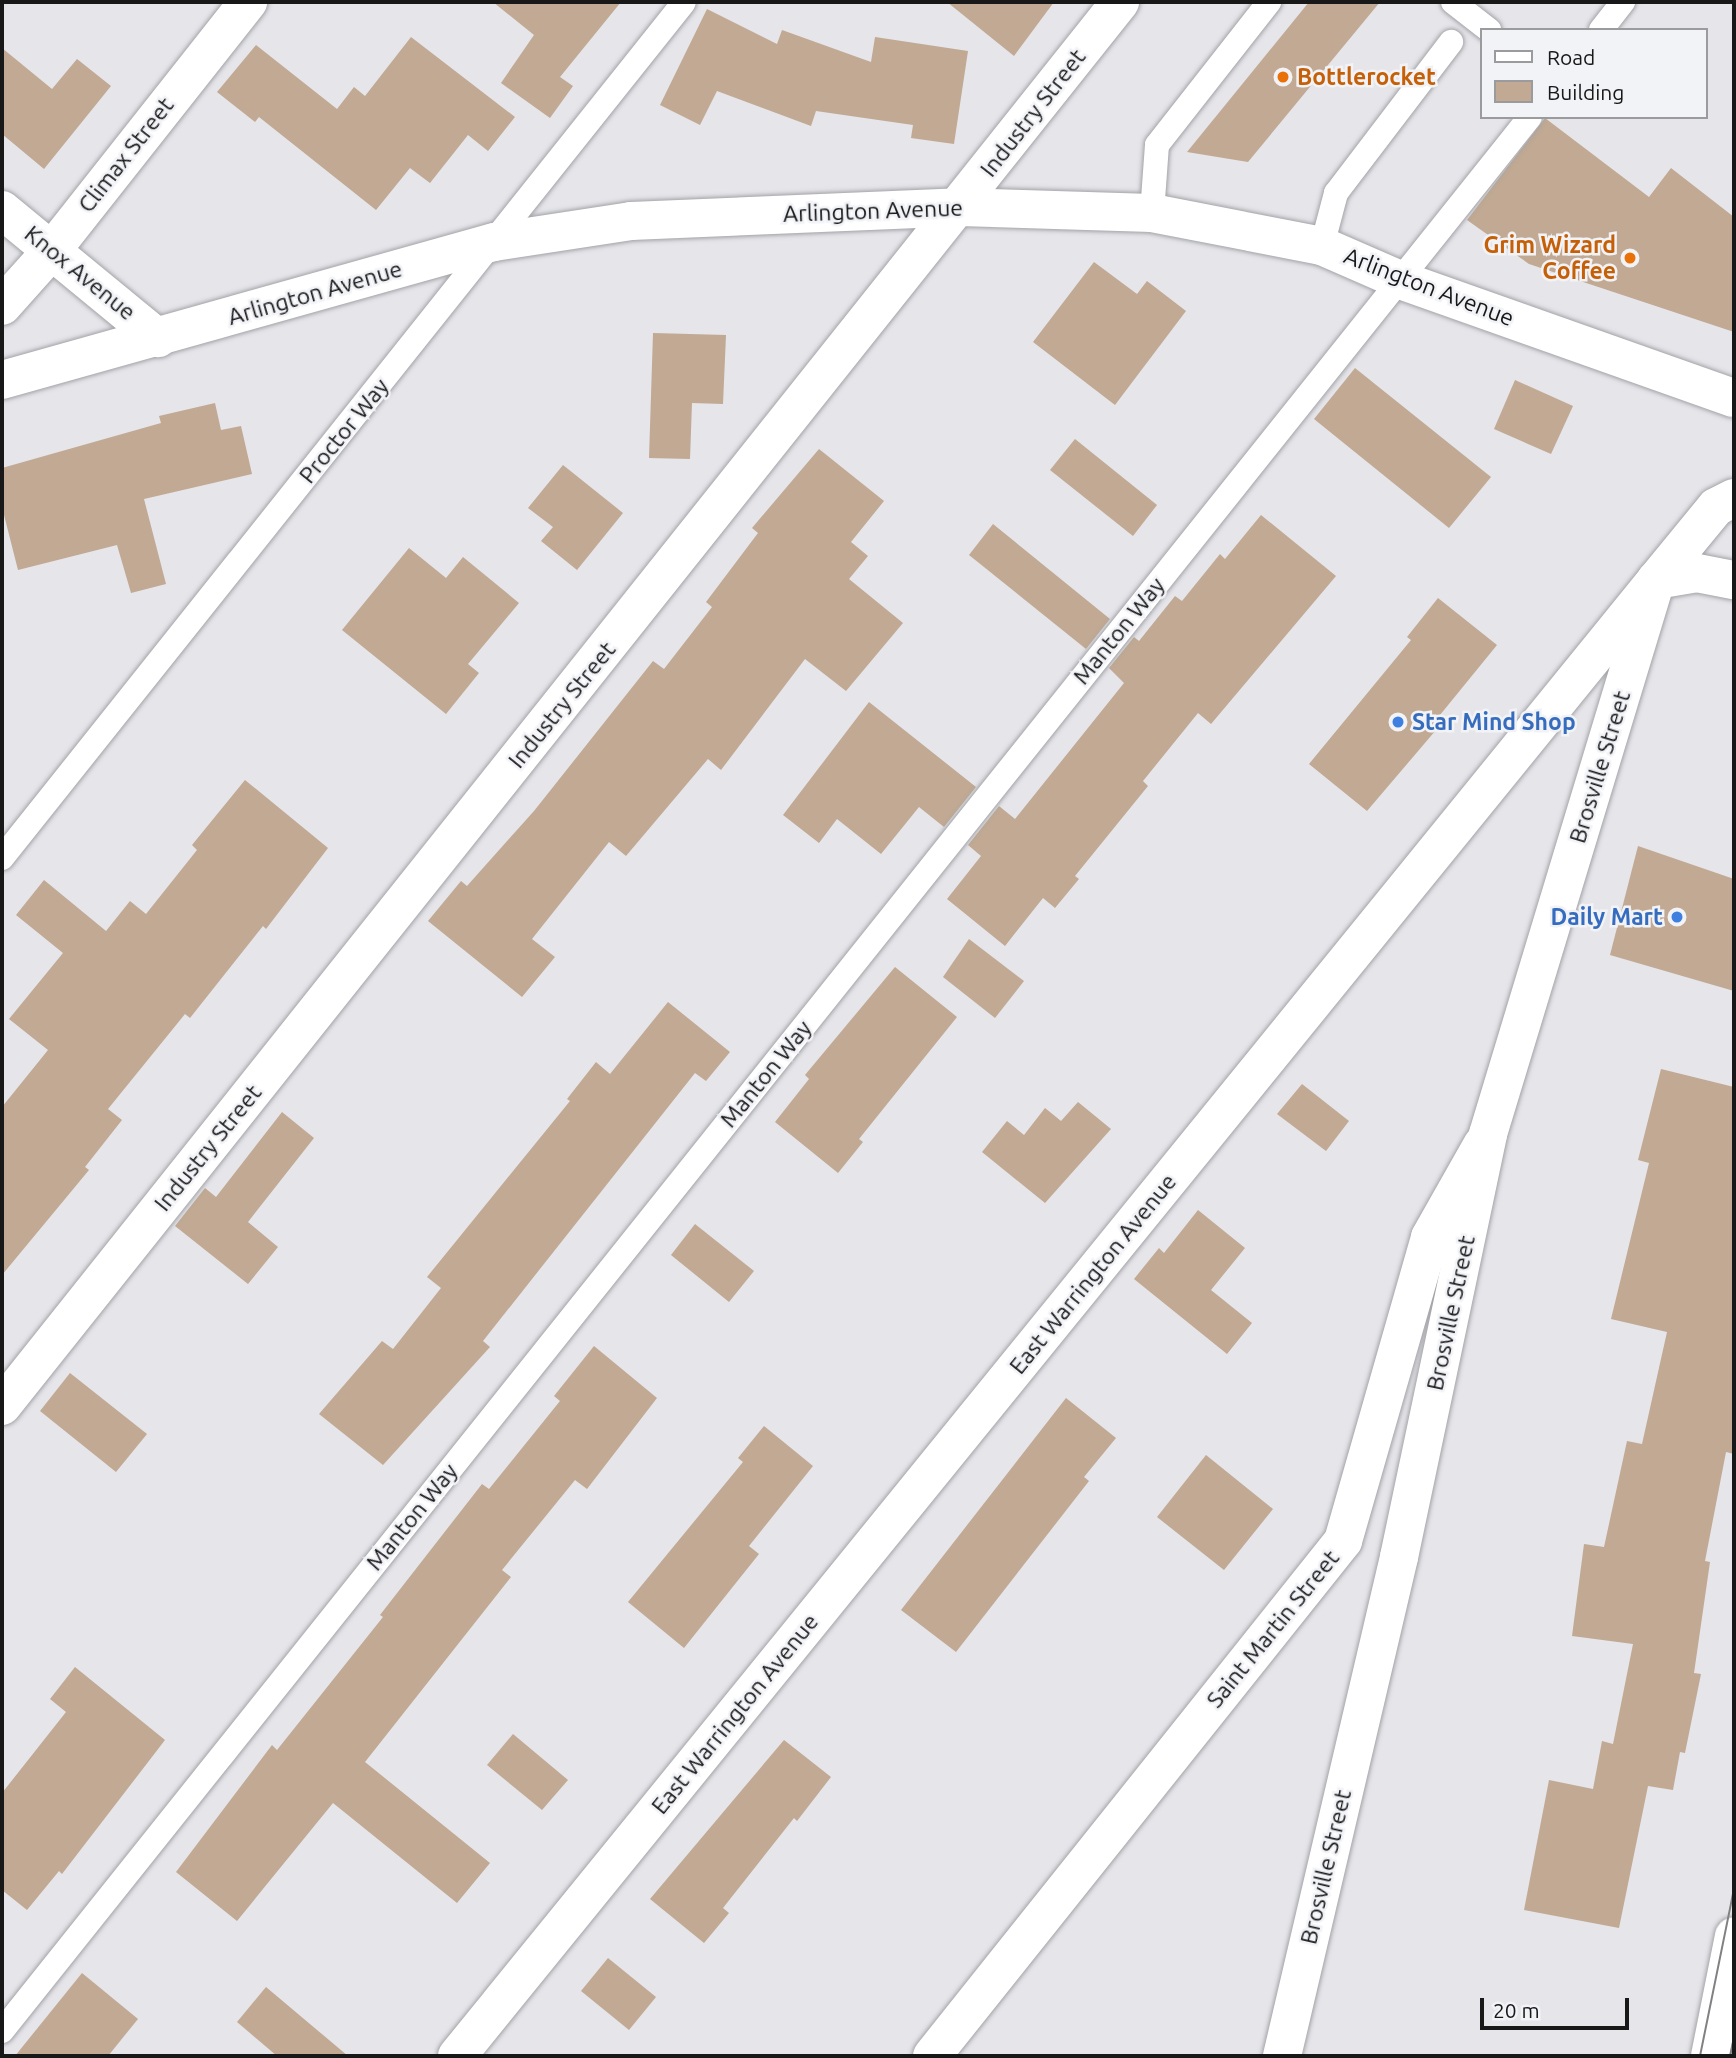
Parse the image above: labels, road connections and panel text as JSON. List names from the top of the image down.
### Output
{
  "streets": {
    "street": [
      "Industry Street",
      "Climax Street",
      "Arlington Avenue",
      "Knox Avenue",
      "Brosville Street",
      "East Warrington Avenue",
      "Saint Martin Street"
    ],
    "lane": ["Proctor Way", "Manton Way"]
  },
  "crossings": [
    ["Industry Street", "Arlington Avenue"],
    ["Climax Street", "Knox Avenue"],
    ["Arlington Avenue", "Knox Avenue"],
    ["Arlington Avenue", "Proctor Way"],
    ["Arlington Avenue", "Manton Way"],
    ["Brosville Street", "East Warrington Avenue"],
    ["Brosville Street", "Saint Martin Street"]
  ],
  "places": [
    "Bottlerocket",
    "Grim Wizard Coffee",
    "Star Mind Shop",
    "Daily Mart"
  ],
  "legend": ["Road", "Building"],
  "scale_bar": "20 m"
}
